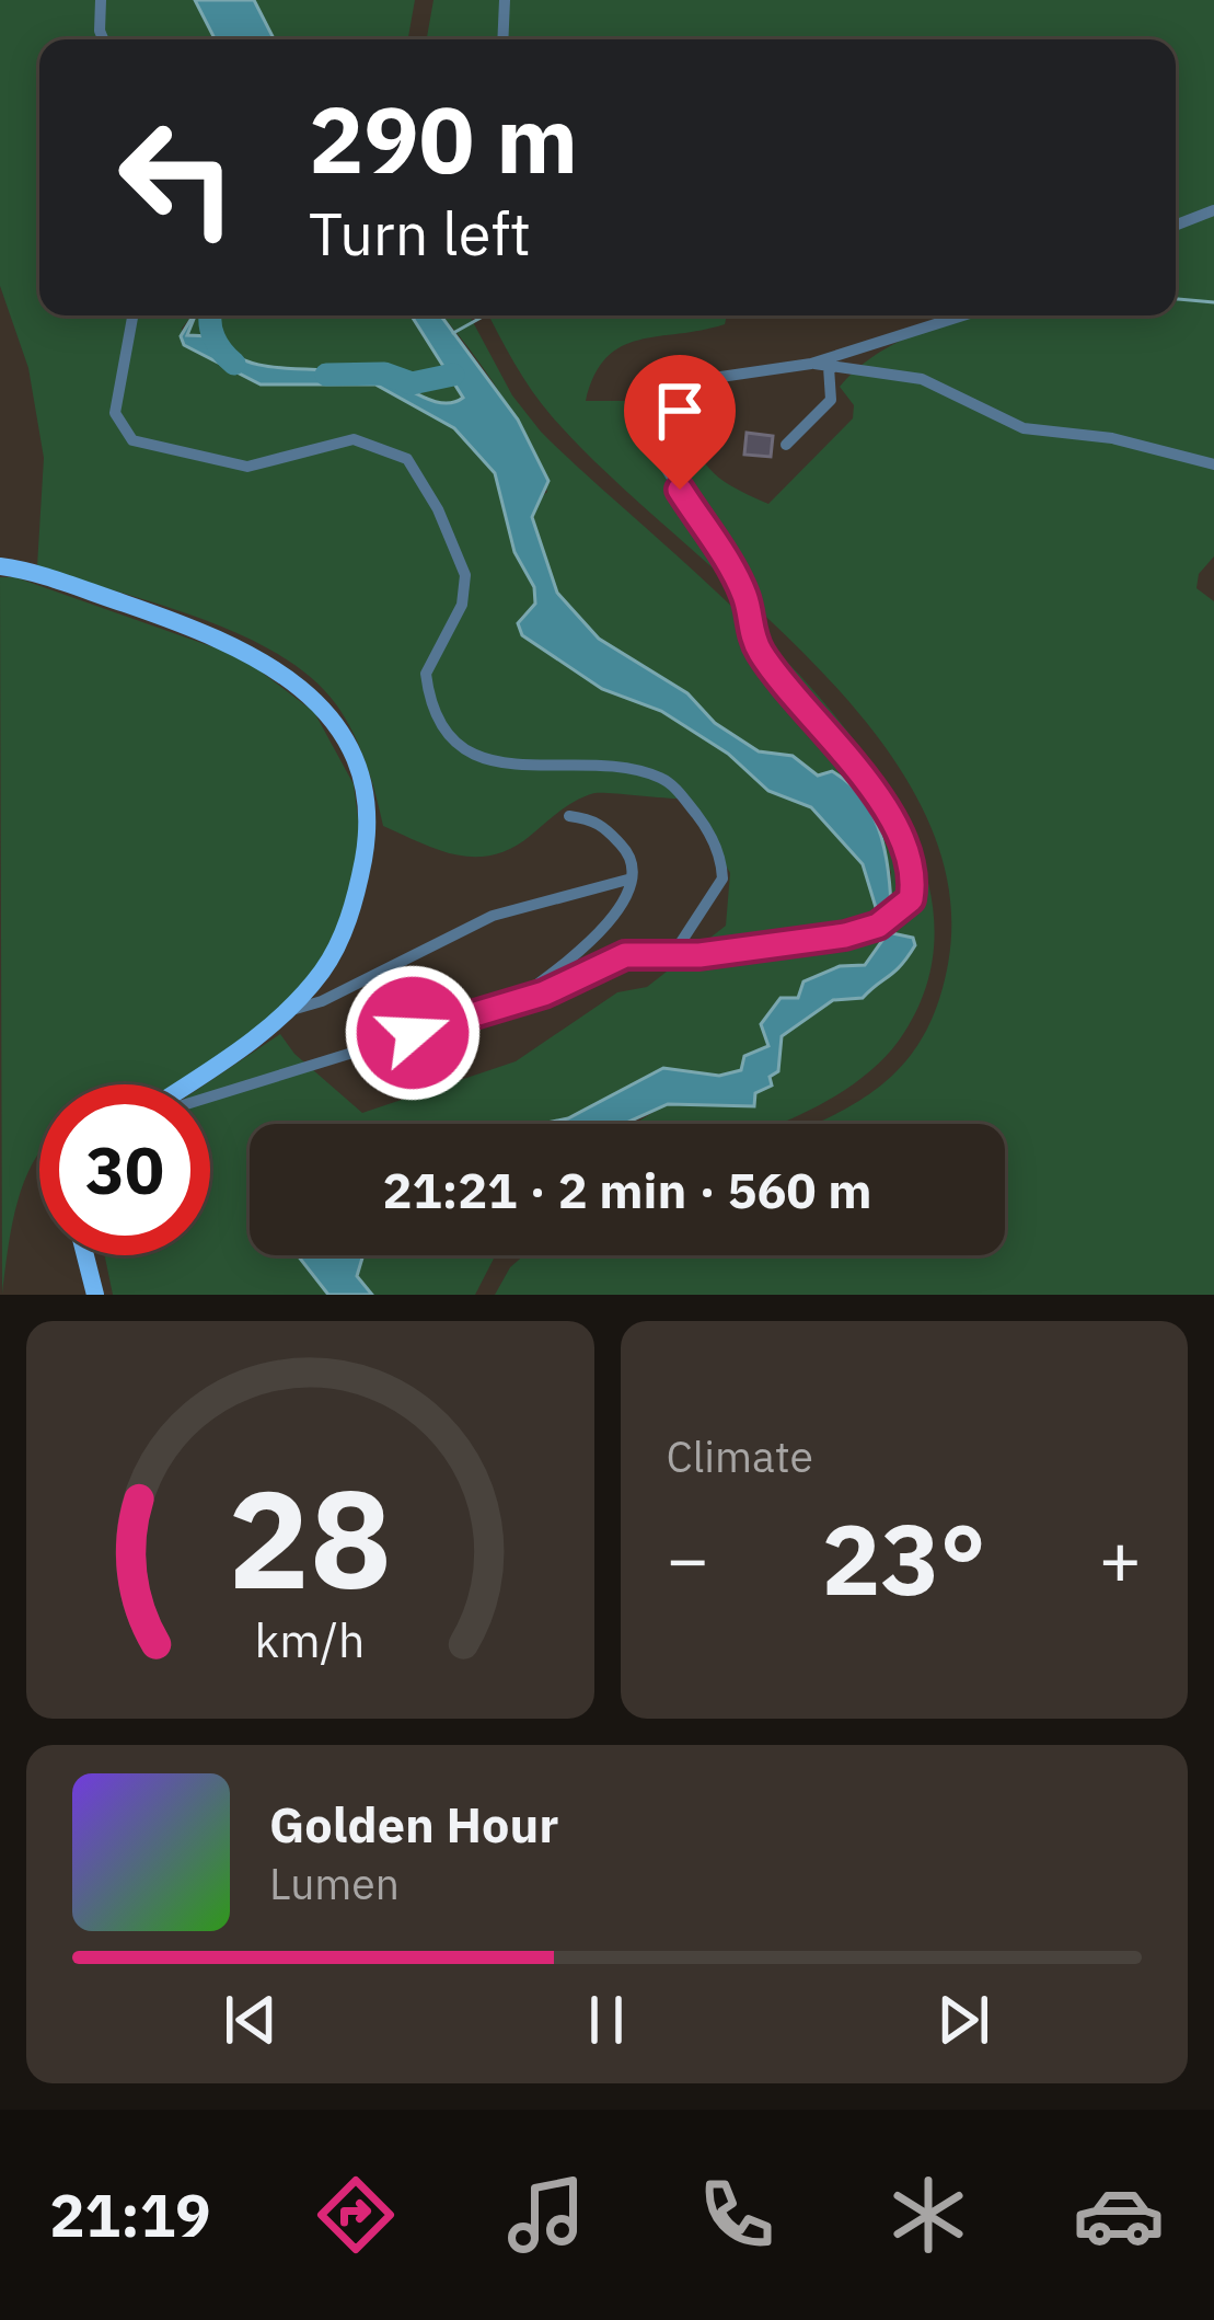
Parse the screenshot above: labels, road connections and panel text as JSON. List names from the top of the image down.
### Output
{
  "page": {
    "turn": ["290 m", "Turn left"],
    "limit": "30",
    "trip": "21:21 · 2 min · 560 m",
    "tile": "Climate",
    "heat": ["−", "23°", "+"],
    "song": ["Golden Hour", "Lumen"],
    "tabs": "21:19",
    "gauge": ["28", "km/h"]
  }
}
